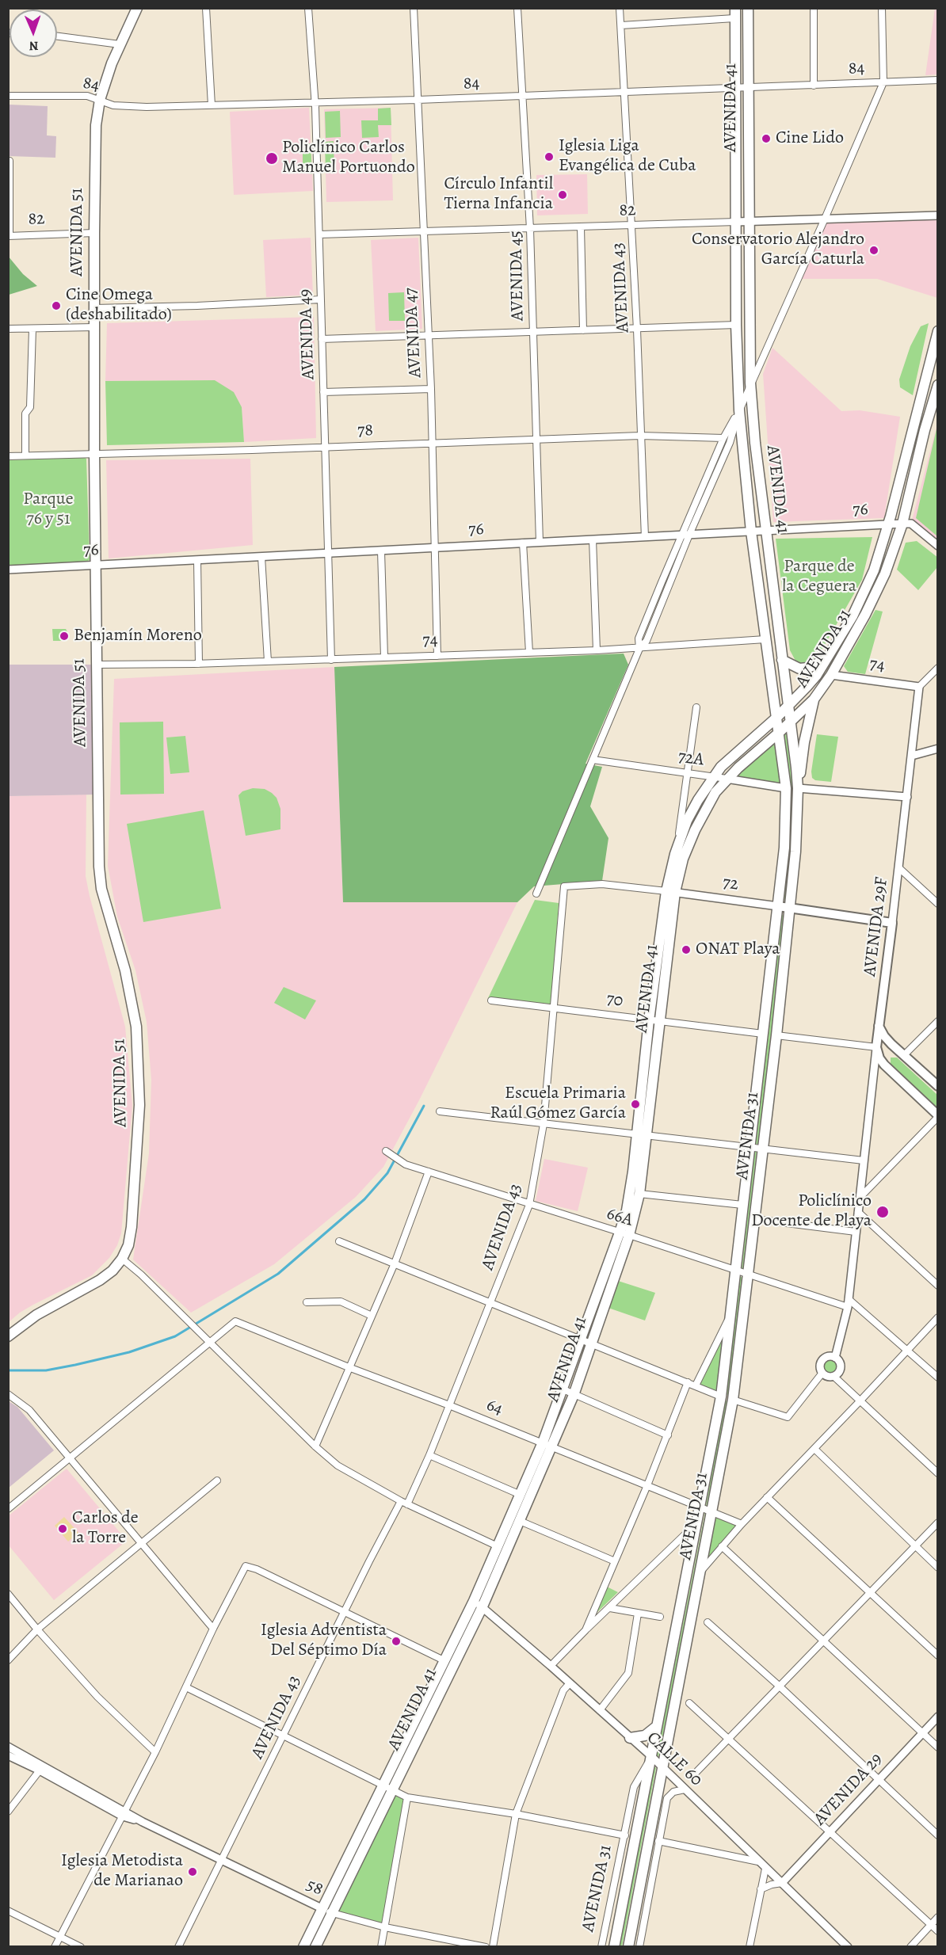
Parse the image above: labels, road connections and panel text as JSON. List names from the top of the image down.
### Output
{
  "streets": {
    "main road": [
      "AVENIDA 41",
      "AVENIDA 51",
      "AVENIDA 31",
      "72",
      "AVENIDA 29F"
    ],
    "street": [
      "84",
      "82",
      "AVENIDA 45",
      "AVENIDA 43",
      "AVENIDA 47",
      "AVENIDA 49",
      "78",
      "76",
      "74",
      "72A",
      "70",
      "66A",
      "64",
      "CALLE 60",
      "AVENIDA 29",
      "58"
    ]
  },
  "crossings": [
    ["84", "AVENIDA 41"],
    ["84", "AVENIDA 51"],
    ["84", "AVENIDA 45"],
    ["84", "AVENIDA 43"],
    ["84", "AVENIDA 47"],
    ["84", "AVENIDA 49"],
    ["AVENIDA 41", "82"],
    ["AVENIDA 41", "76"],
    ["AVENIDA 41", "74"],
    ["AVENIDA 41", "AVENIDA 31"],
    ["AVENIDA 41", "72A"],
    ["AVENIDA 41", "72"],
    ["AVENIDA 41", "70"],
    ["AVENIDA 41", "66A"],
    ["AVENIDA 41", "64"],
    ["AVENIDA 41", "CALLE 60"],
    ["AVENIDA 41", "58"],
    ["82", "AVENIDA 51"],
    ["82", "AVENIDA 45"],
    ["82", "AVENIDA 43"],
    ["82", "AVENIDA 47"],
    ["82", "AVENIDA 49"],
    ["AVENIDA 51", "78"],
    ["AVENIDA 51", "76"],
    ["AVENIDA 51", "74"],
    ["AVENIDA 45", "78"],
    ["AVENIDA 45", "76"],
    ["AVENIDA 43", "78"],
    ["AVENIDA 43", "76"],
    ["AVENIDA 43", "72"],
    ["AVENIDA 43", "70"],
    ["AVENIDA 43", "66A"],
    ["AVENIDA 43", "64"],
    ["AVENIDA 43", "58"],
    ["AVENIDA 47", "78"],
    ["AVENIDA 47", "76"],
    ["AVENIDA 47", "74"],
    ["AVENIDA 49", "78"],
    ["AVENIDA 49", "76"],
    ["AVENIDA 49", "74"],
    ["76", "AVENIDA 31"],
    ["74", "AVENIDA 31"],
    ["74", "AVENIDA 29F"],
    ["AVENIDA 31", "72A"],
    ["AVENIDA 31", "72"],
    ["AVENIDA 31", "70"],
    ["AVENIDA 31", "66A"],
    ["AVENIDA 31", "64"],
    ["AVENIDA 31", "CALLE 60"],
    ["72", "AVENIDA 29F"],
    ["AVENIDA 29F", "66A"],
    ["CALLE 60", "AVENIDA 29"]
  ],
  "parks": ["Parque 76 y 51", "Parque de la Ceguera"],
  "places": [
    "Cine Lido",
    "Iglesia Liga Evangélica de Cuba",
    "Policlínico Carlos Manuel Portuondo",
    "Círculo Infantil Tierna Infancia",
    "Conservatorio Alejandro García Caturla",
    "Cine Omega (deshabilitado)",
    "Benjamín Moreno",
    "ONAT Playa",
    "Escuela Primaria Raúl Gómez García",
    "Policlínico Docente de Playa",
    "Carlos de la Torre",
    "Iglesia Adventista Del Séptimo Día",
    "Iglesia Metodista de Marianao"
  ],
  "north": "bottom"
}
